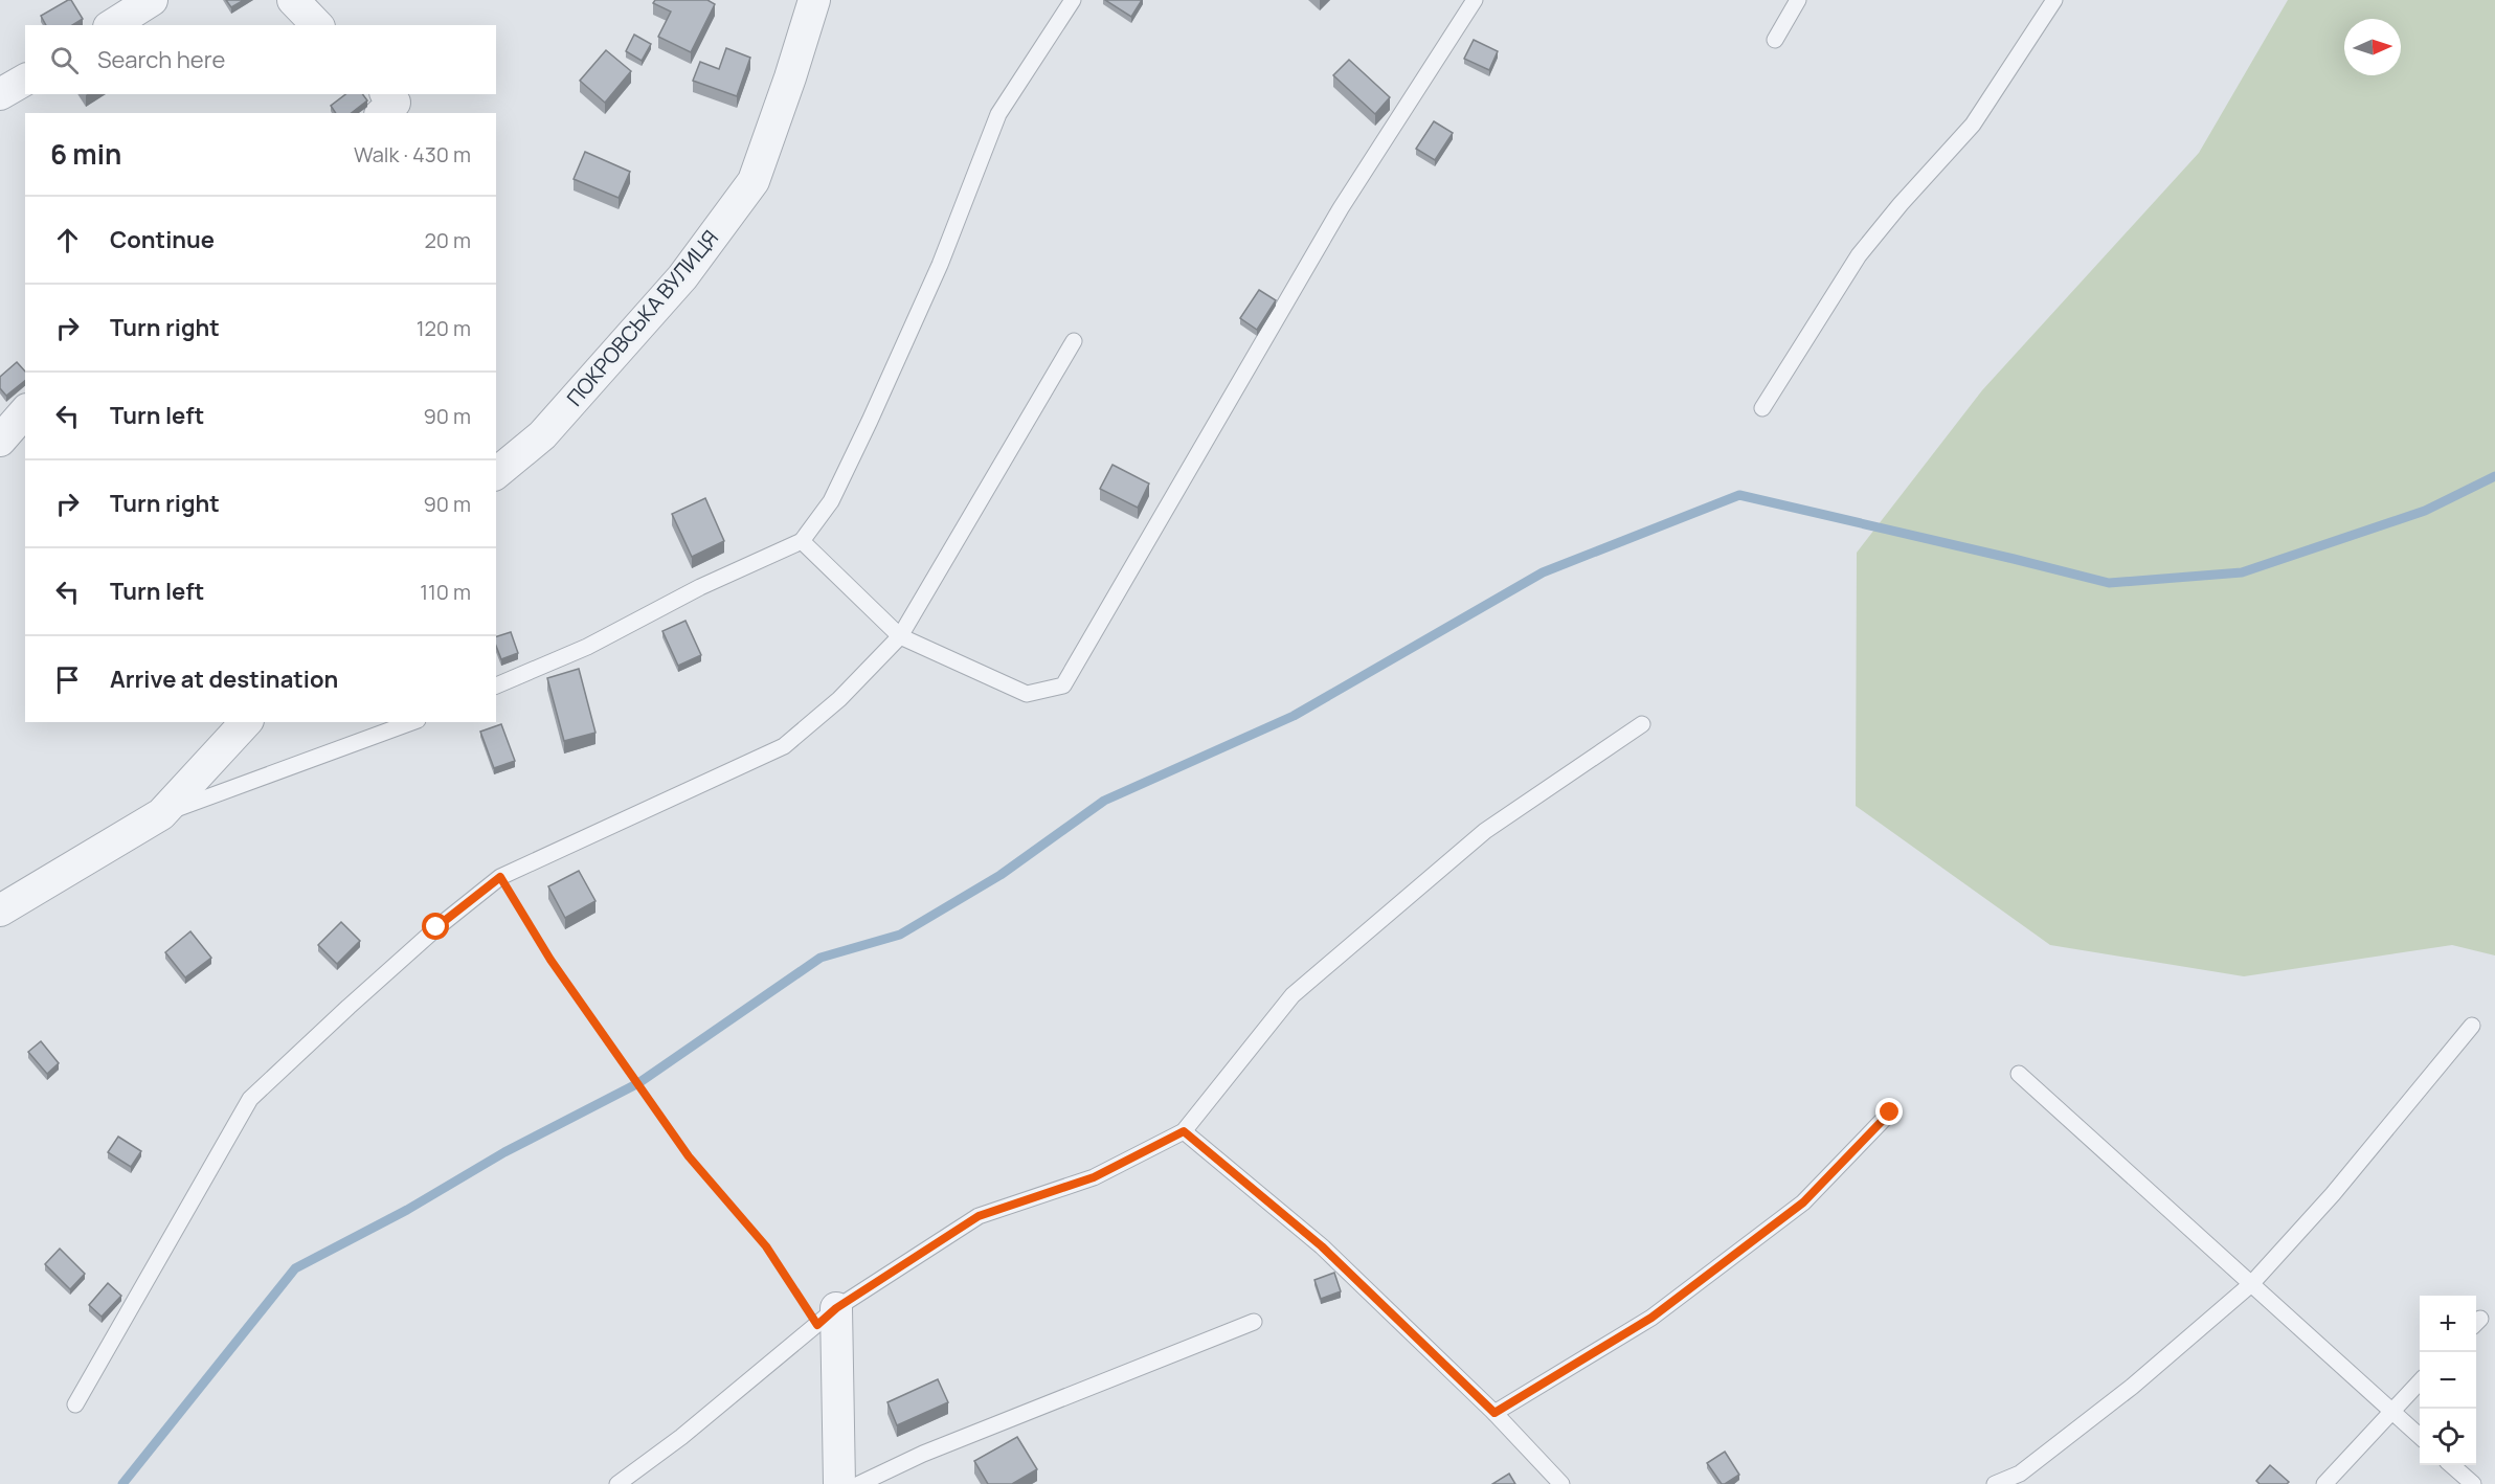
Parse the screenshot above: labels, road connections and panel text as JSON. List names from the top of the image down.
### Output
{
  "streets": {
    "street": ["ПОКРОВСЬКА ВУЛИЦЯ"]
  },
  "north": "right",
  "page": {
    "search": "Search here",
    "heading": ["6 min", "Walk · 430 m"],
    "list": [
      ["Continue", "20 m"],
      ["Turn right", "120 m"],
      ["Turn left", "90 m"],
      ["Turn right", "90 m"],
      ["Turn left", "110 m"],
      "Arrive at destination"
    ],
    "map_buttons": ["+", "−"]
  }
}
